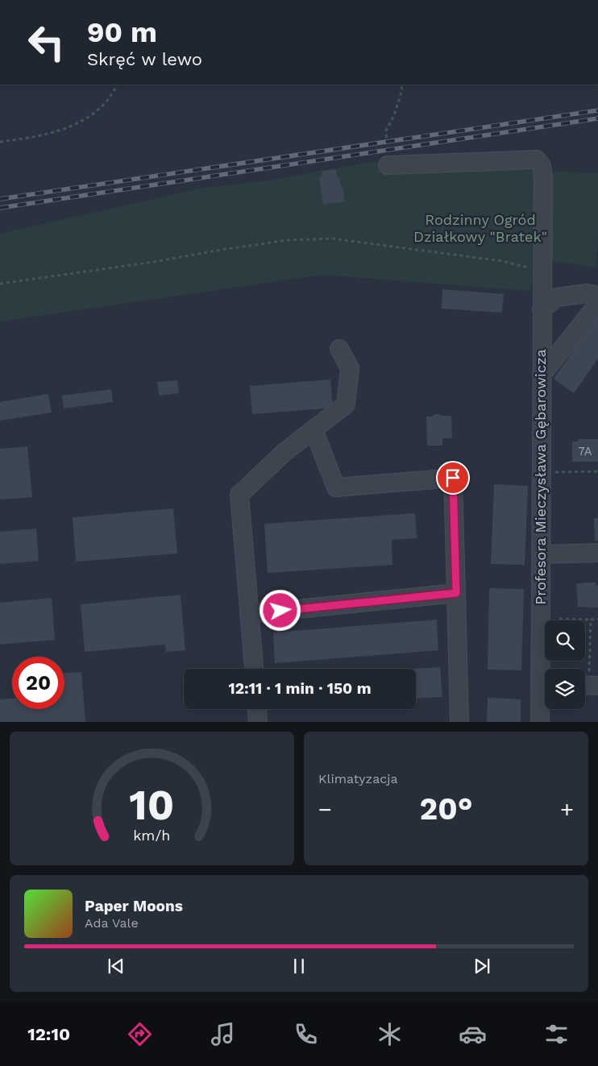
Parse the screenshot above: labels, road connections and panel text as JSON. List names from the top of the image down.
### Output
{
  "streets": {
    "street": ["Profesora Mieczysława Gębarowicza"]
  },
  "parks": ["Rodzinny Ogród Działkowy \"Bratek\""],
  "house_numbers": ["7A"],
  "page": {
    "turn": ["90 m", "Skręć w lewo"],
    "limit": "20",
    "trip": "12:11 · 1 min · 150 m",
    "tile": "Klimatyzacja",
    "heat": ["−", "20°", "+"],
    "song": ["Paper Moons", "Ada Vale"],
    "tabs": "12:10",
    "gauge": ["10", "km/h"]
  }
}
